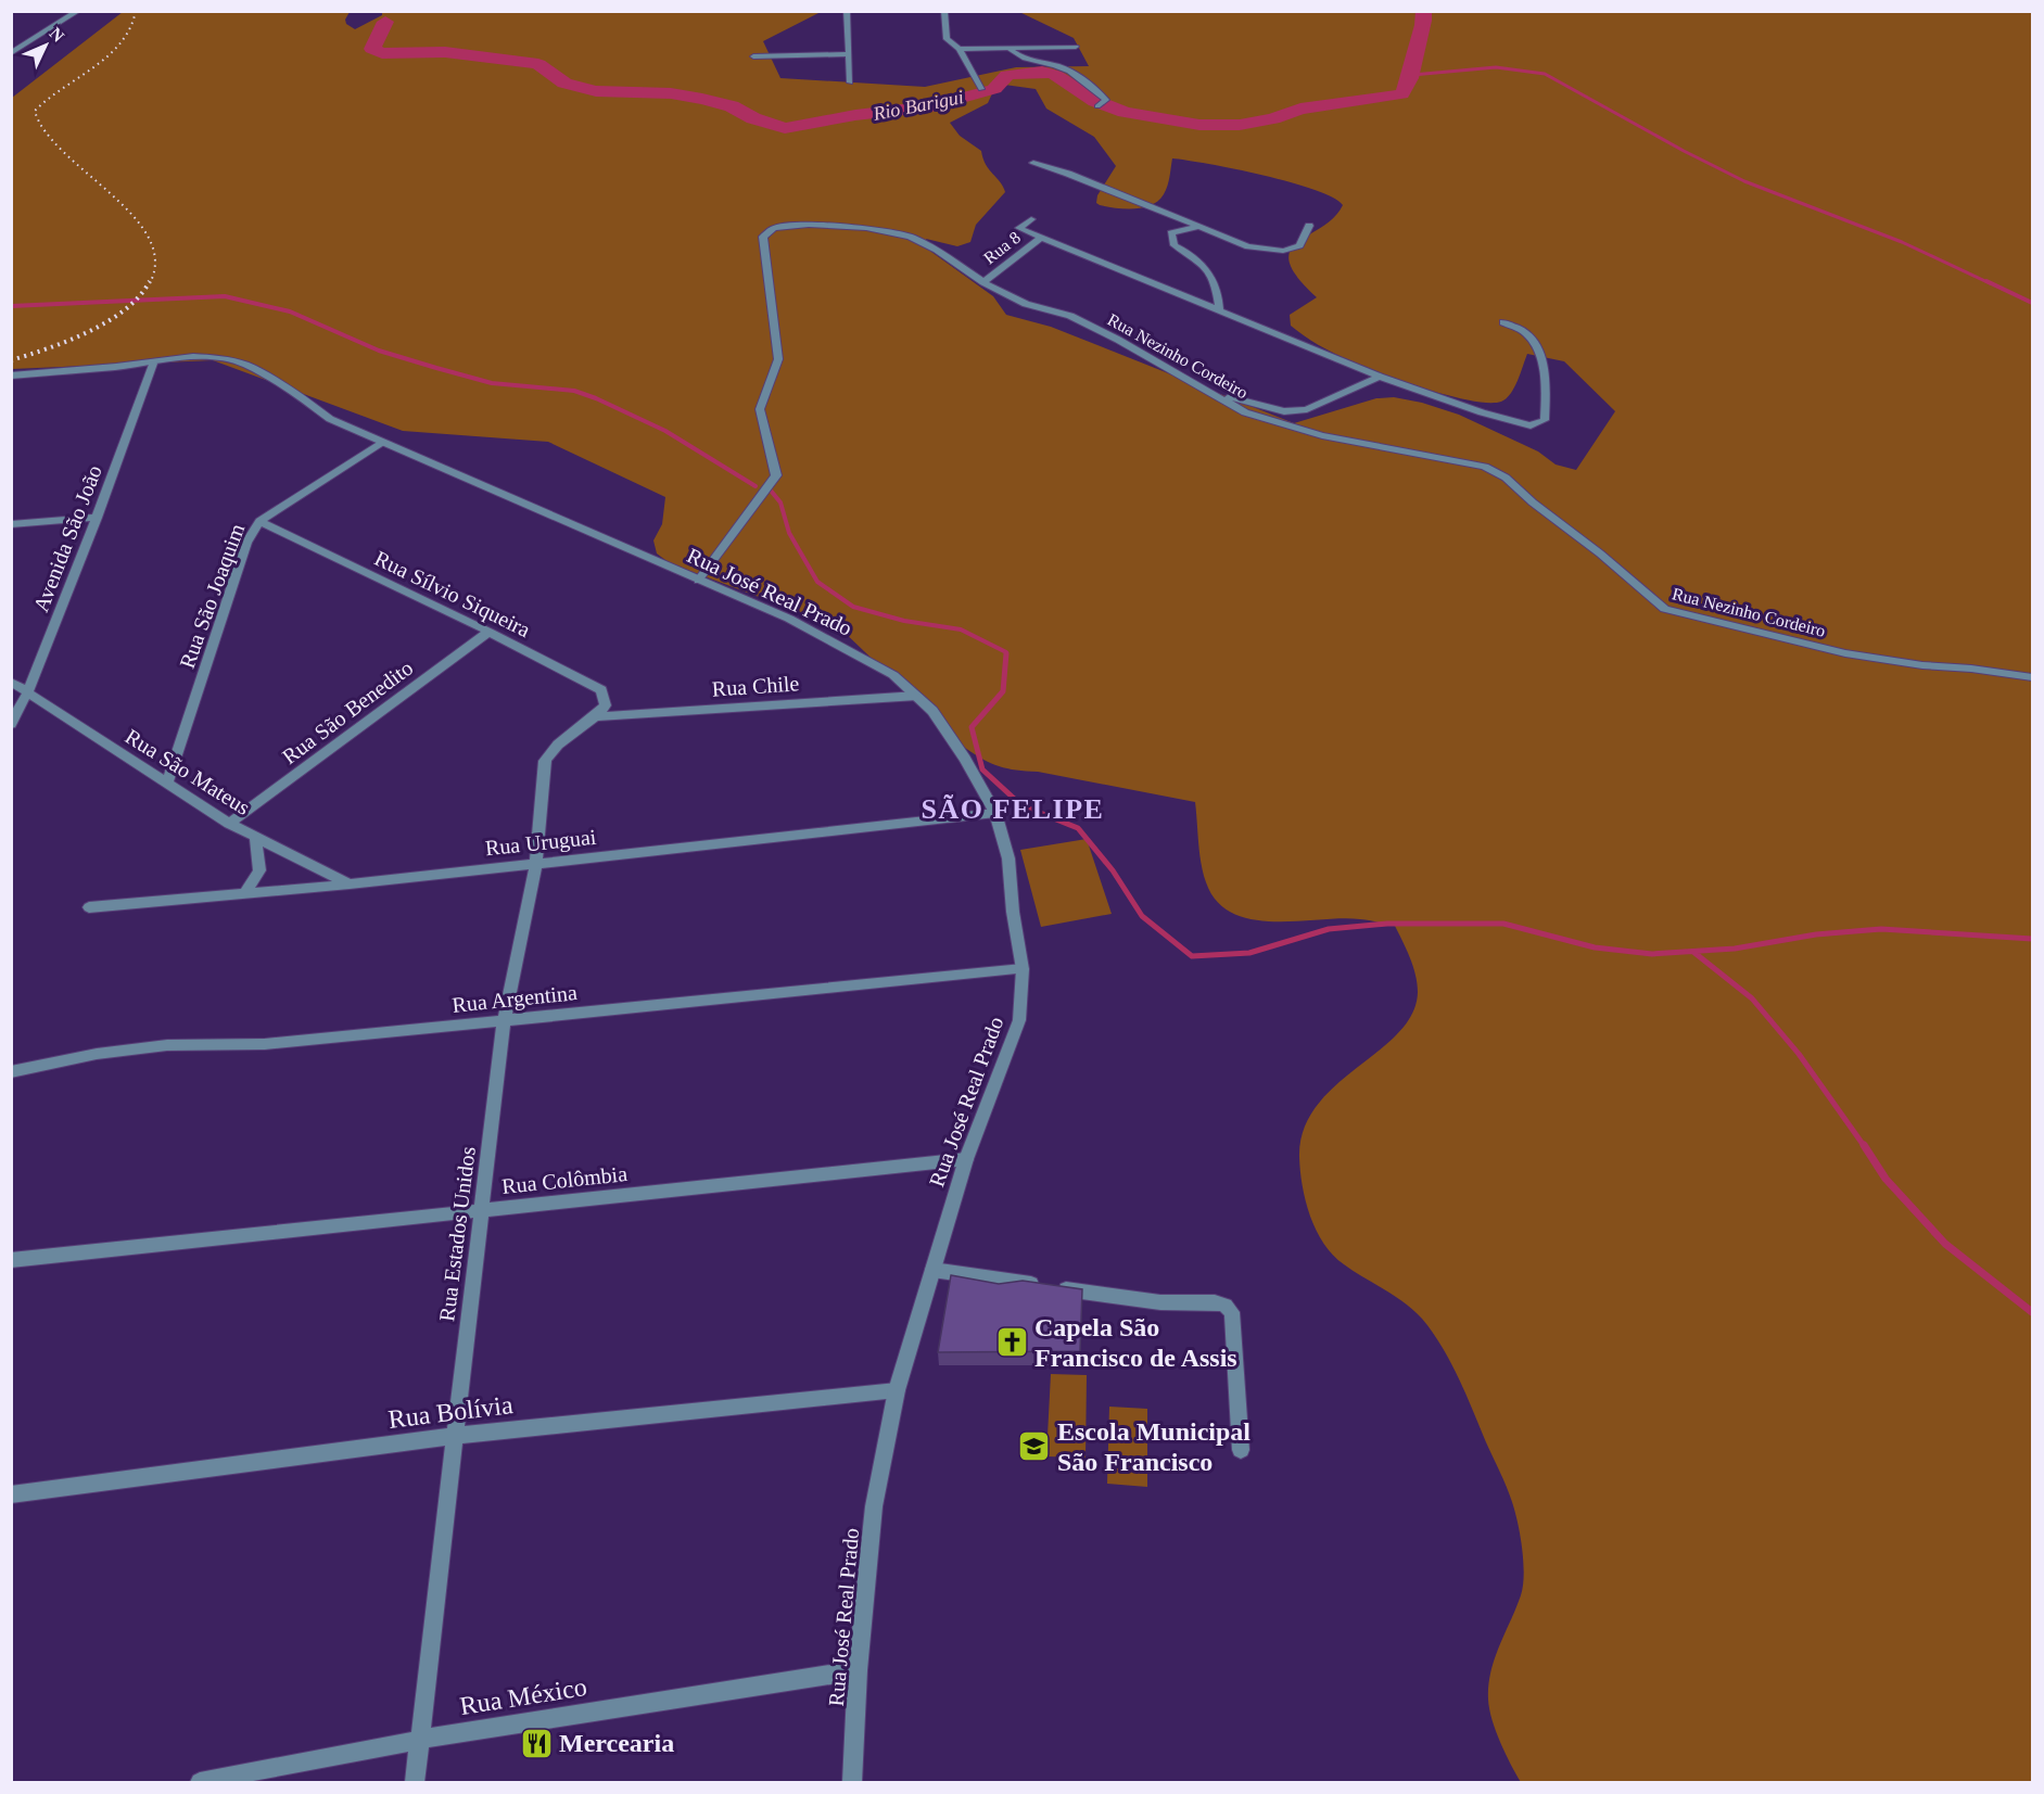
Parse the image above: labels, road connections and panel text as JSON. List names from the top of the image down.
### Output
{
  "streets": {
    "street": [
      "Rua 8",
      "Rua Nezinho Cordeiro",
      "Avenida São João",
      "Rua José Real Prado",
      "Rua Sílvio Siqueira",
      "Rua São Joaquim",
      "Rua Chile",
      "Rua São Benedito",
      "Rua São Mateus",
      "Rua Uruguai",
      "Rua Argentina",
      "Rua Colômbia",
      "Rua Estados Unidos",
      "Rua Bolívia",
      "Rua México"
    ]
  },
  "crossings": [
    ["Rua 8", "Rua Nezinho Cordeiro"],
    ["Rua Nezinho Cordeiro", "Rua José Real Prado"],
    ["Avenida São João", "Rua José Real Prado"],
    ["Avenida São João", "Rua São Mateus"],
    ["Rua José Real Prado", "Rua São Joaquim"],
    ["Rua José Real Prado", "Rua Chile"],
    ["Rua José Real Prado", "Rua Uruguai"],
    ["Rua José Real Prado", "Rua Argentina"],
    ["Rua José Real Prado", "Rua Colômbia"],
    ["Rua José Real Prado", "Rua Bolívia"],
    ["Rua José Real Prado", "Rua México"],
    ["Rua Sílvio Siqueira", "Rua São Joaquim"],
    ["Rua Sílvio Siqueira", "Rua Chile"],
    ["Rua Sílvio Siqueira", "Rua São Benedito"],
    ["Rua Sílvio Siqueira", "Rua Estados Unidos"],
    ["Rua São Joaquim", "Rua São Mateus"],
    ["Rua Chile", "Rua Estados Unidos"],
    ["Rua São Benedito", "Rua São Mateus"],
    ["Rua São Mateus", "Rua Uruguai"],
    ["Rua Uruguai", "Rua Estados Unidos"],
    ["Rua Argentina", "Rua Estados Unidos"],
    ["Rua Colômbia", "Rua Estados Unidos"],
    ["Rua Estados Unidos", "Rua Bolívia"],
    ["Rua Estados Unidos", "Rua México"]
  ],
  "districts": ["SÃO FELIPE"],
  "water": ["Rio Barigui"],
  "places": {
    "church": ["Capela São Francisco de Assis"],
    "school or university": ["Escola Municipal São Francisco"],
    "restaurant": ["Mercearia"]
  },
  "north": "top right"
}
